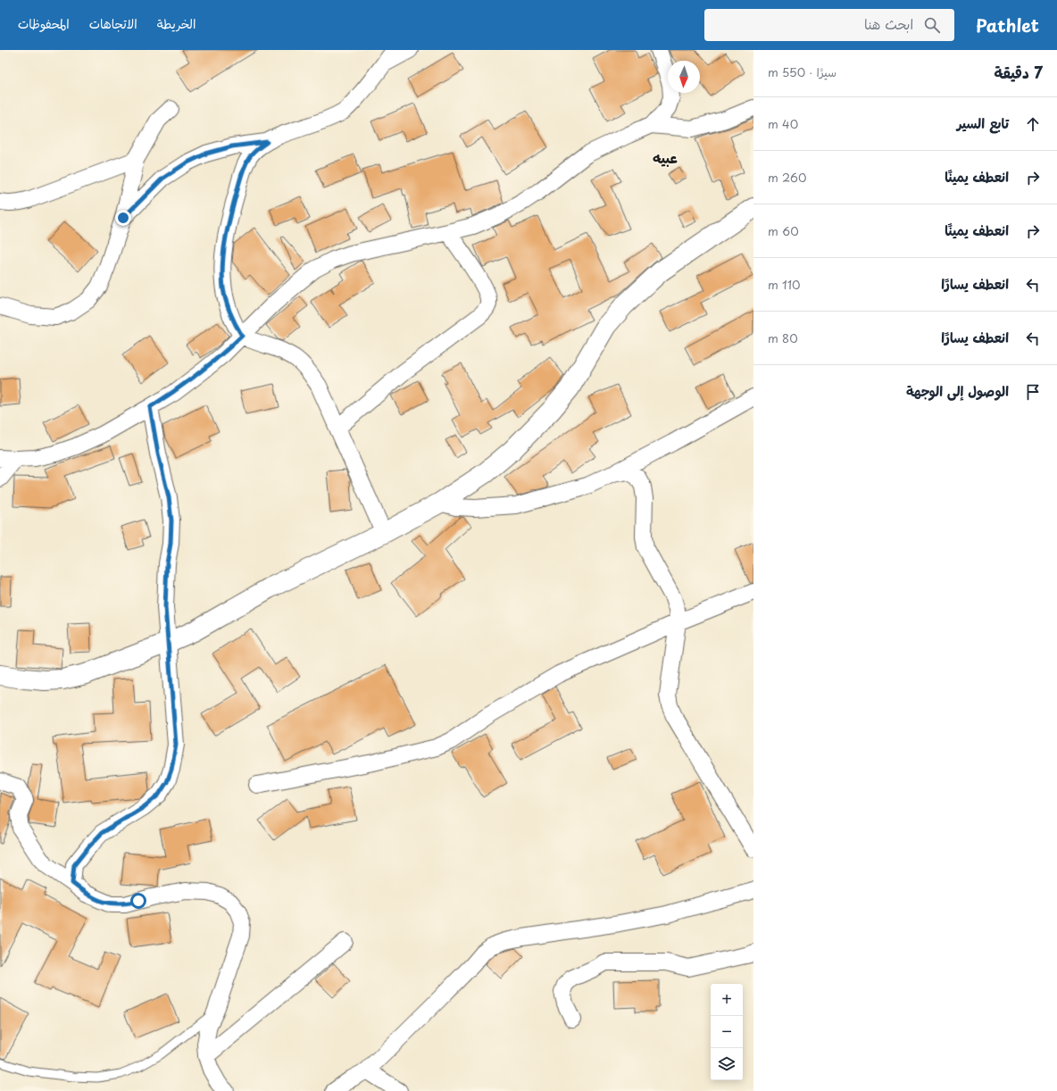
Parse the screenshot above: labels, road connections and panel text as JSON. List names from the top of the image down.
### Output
{
  "districts": ["عبيه"],
  "north": "bottom",
  "page": {
    "header": "Pathlet",
    "search": "ابحث هنا",
    "nav": ["الخريطة", "الاتجاهات", "المحفوظات"],
    "heading": ["7 دقيقة", "سيرًا · 550 m"],
    "list": [
      ["تابع السير", "40 m"],
      ["انعطف يمينًا", "260 m"],
      ["انعطف يمينًا", "60 m"],
      ["انعطف يسارًا", "110 m"],
      ["انعطف يسارًا", "80 m"],
      "الوصول إلى الوجهة"
    ],
    "map_buttons": ["+", "−"]
  }
}
